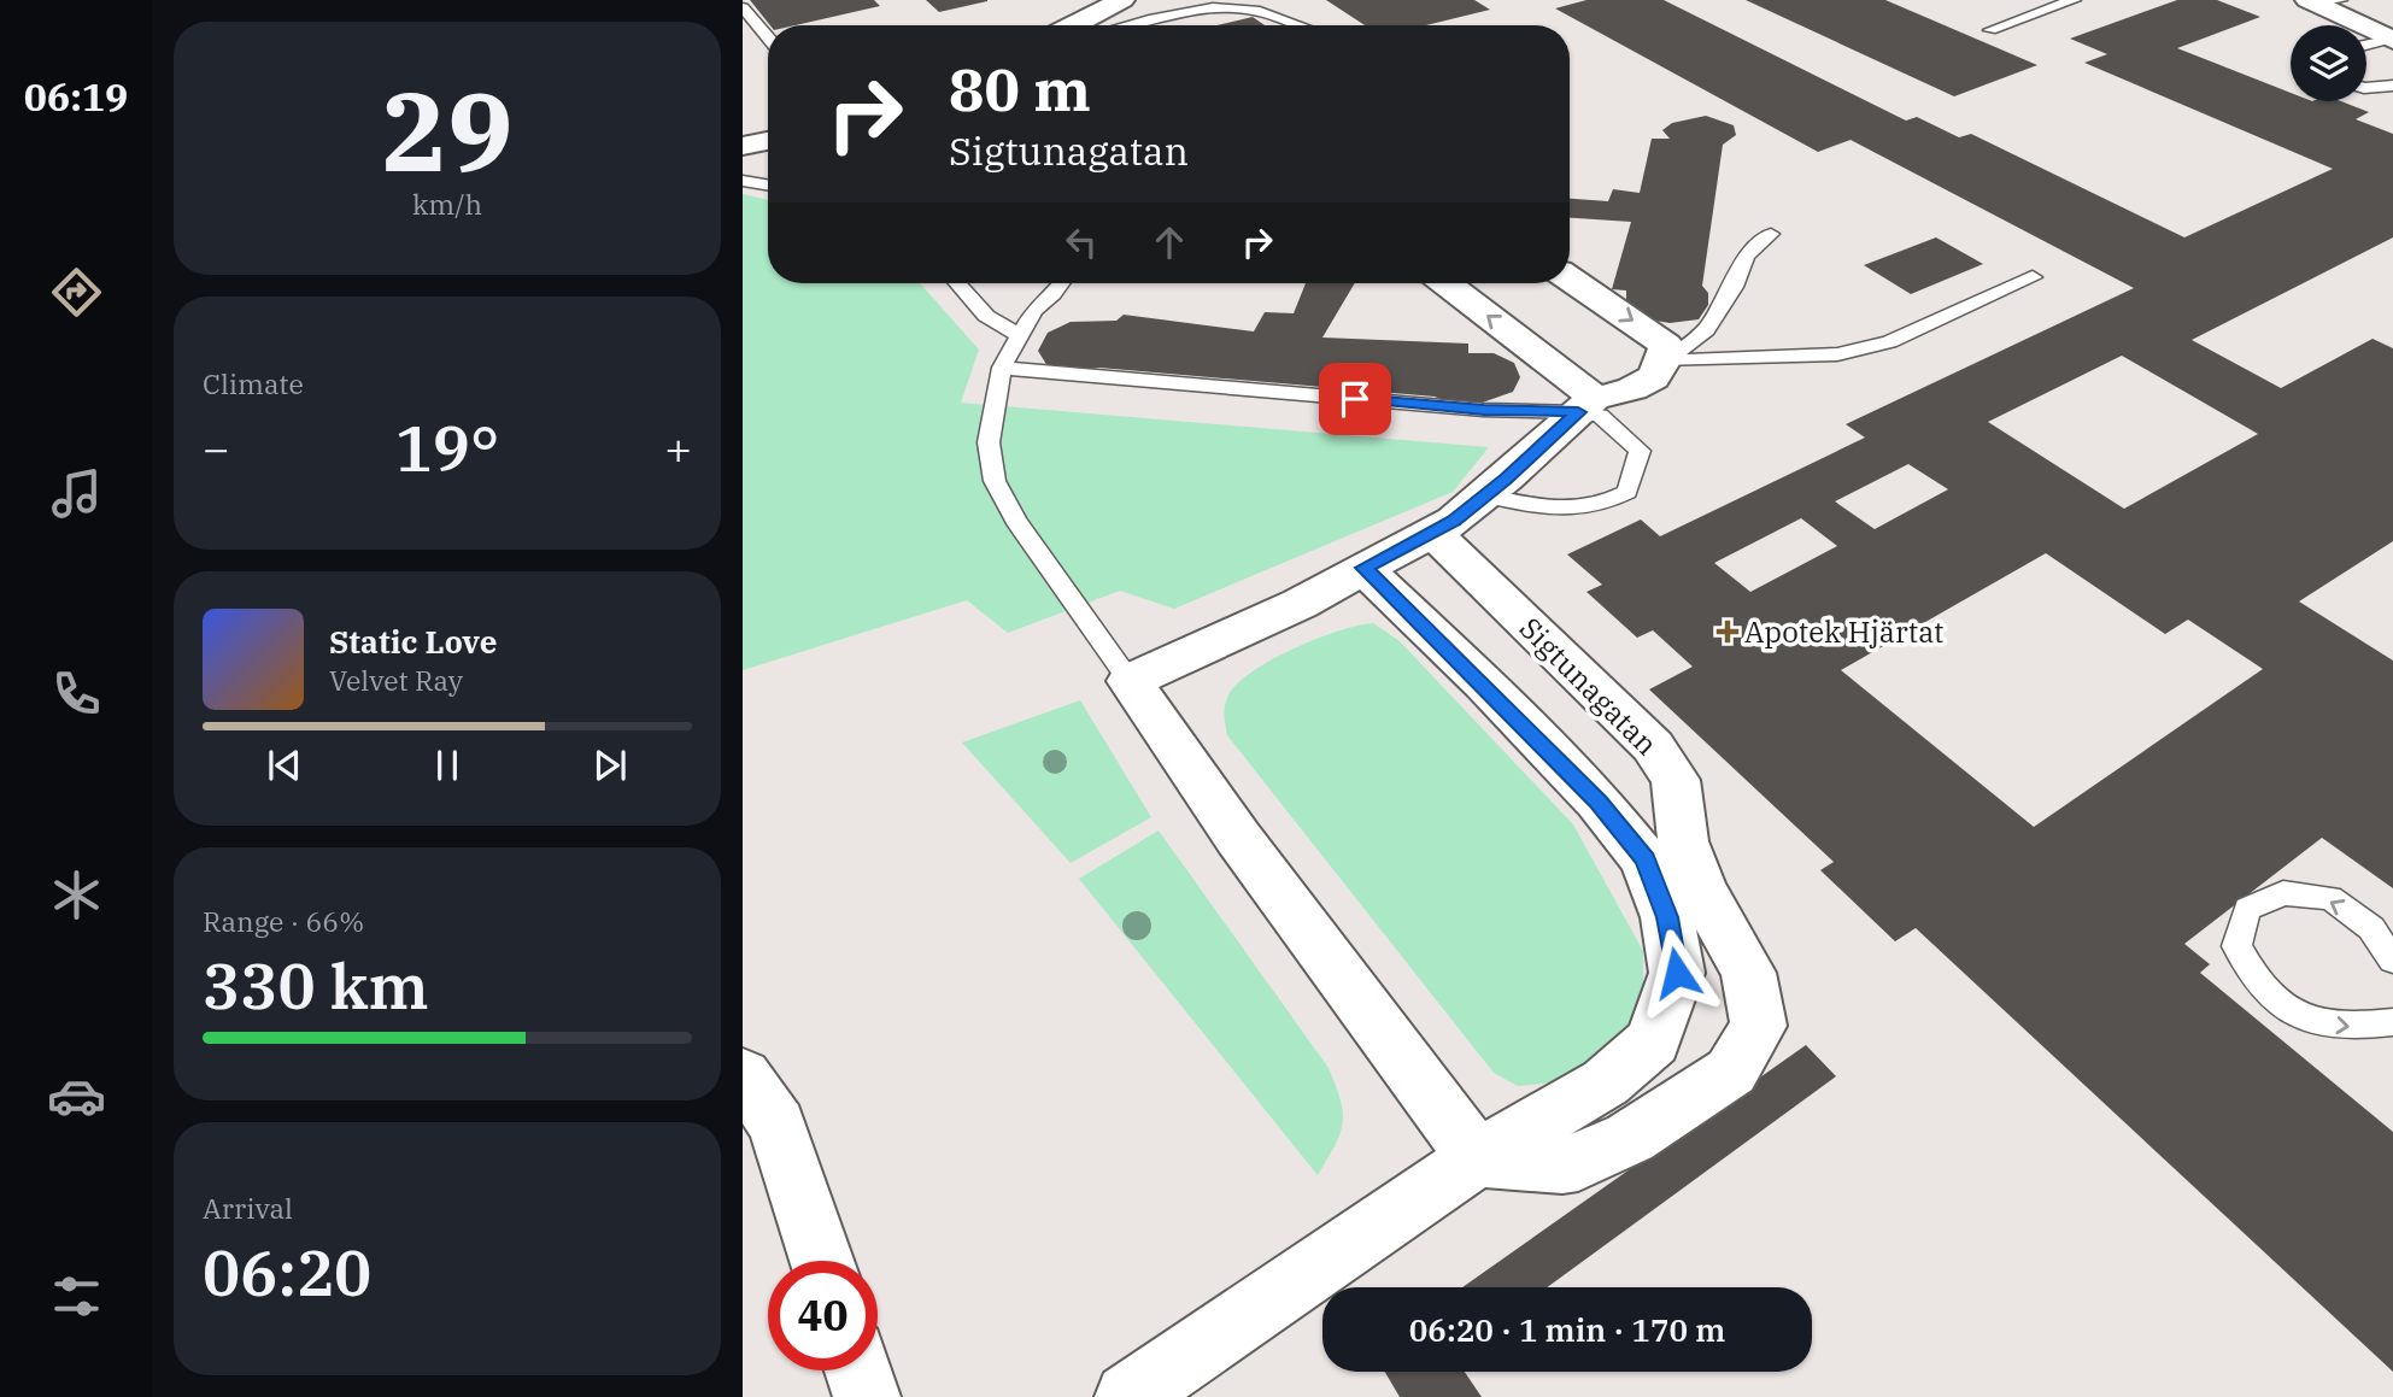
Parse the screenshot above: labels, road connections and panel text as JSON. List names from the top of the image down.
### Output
{
  "streets": {
    "street": ["Sigtunagatan"]
  },
  "places": {
    "health": ["Apotek Hjärtat"]
  },
  "page": {
    "tabs": "06:19",
    "tile": [
      ["29", "km/h"],
      "Climate",
      ["Range · 66%", "330 km"],
      ["Arrival", "06:20"]
    ],
    "turn": ["80 m", "Sigtunagatan"],
    "heat": ["−", "19°", "+"],
    "song": ["Static Love", "Velvet Ray"],
    "limit": "40",
    "trip": "06:20 · 1 min · 170 m"
  }
}
